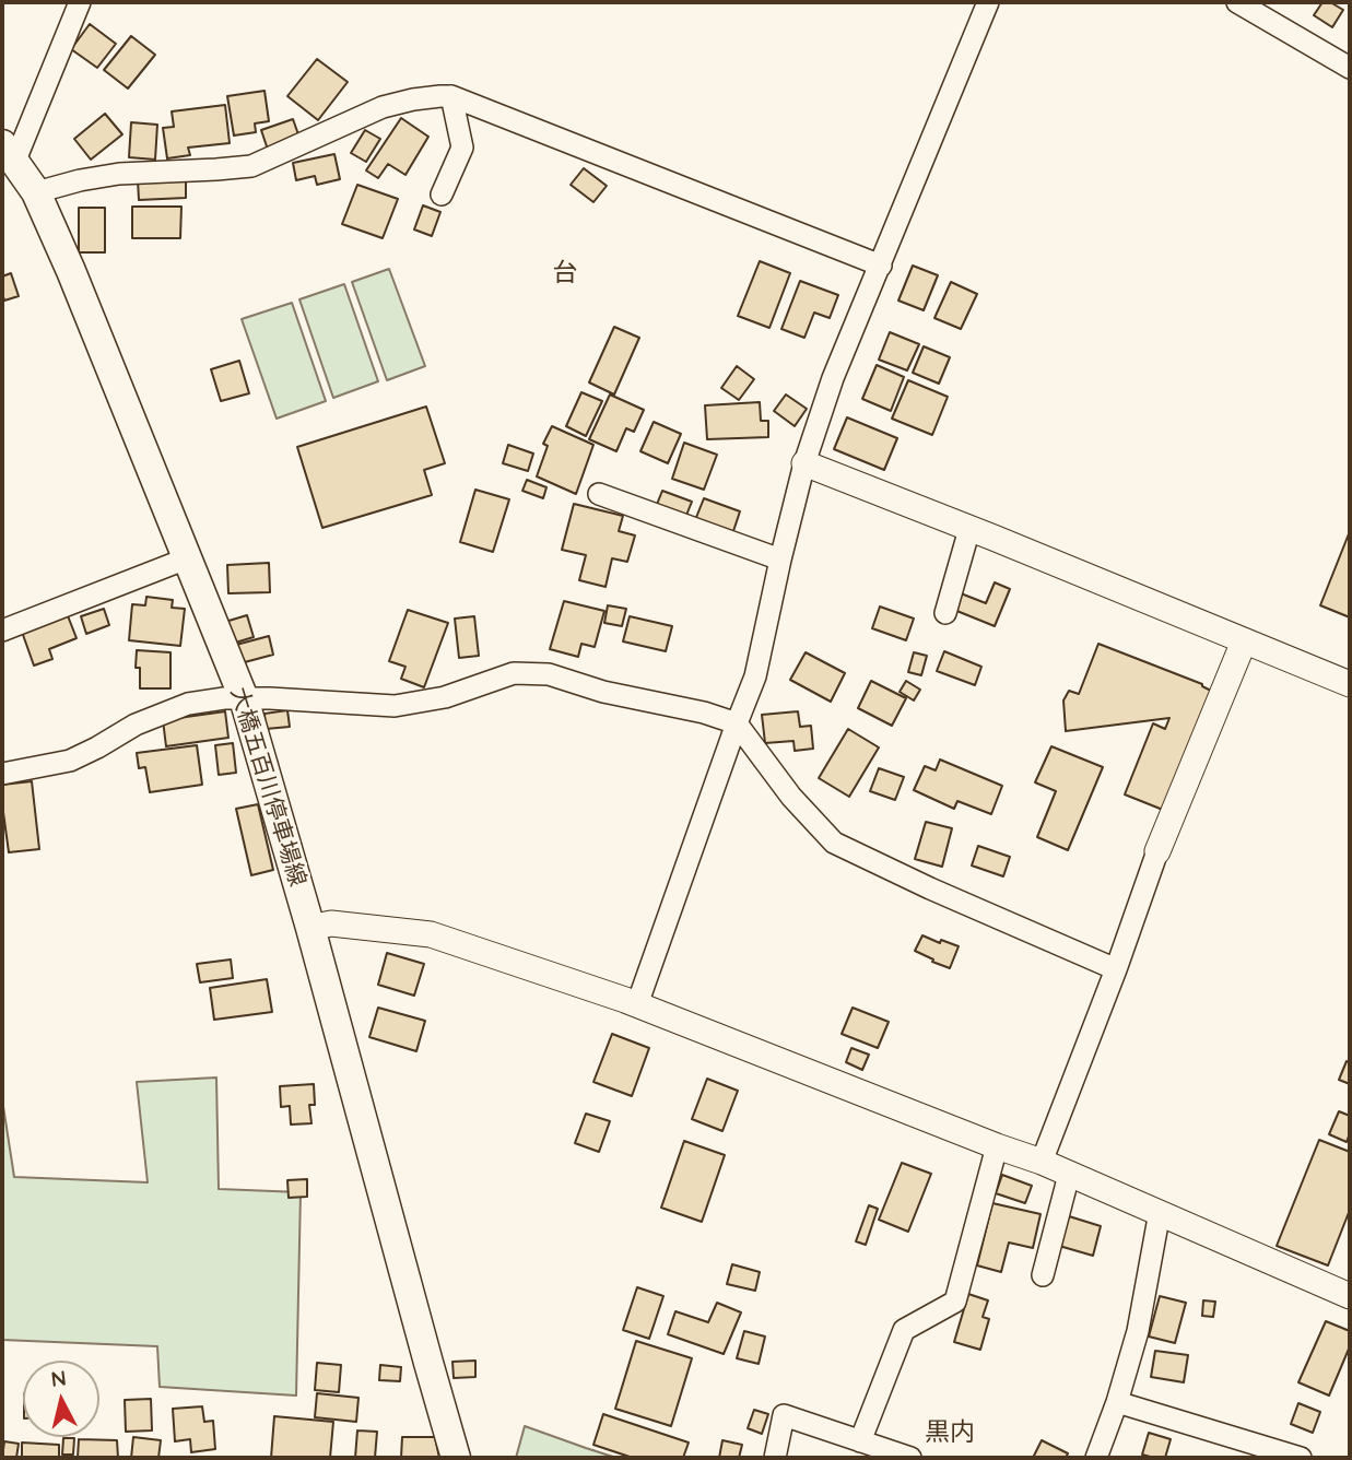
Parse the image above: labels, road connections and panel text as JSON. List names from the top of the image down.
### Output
{
  "streets": {
    "main road": ["大橋五百川停車場線"]
  },
  "districts": ["台", "黒内"],
  "north": "top"
}
